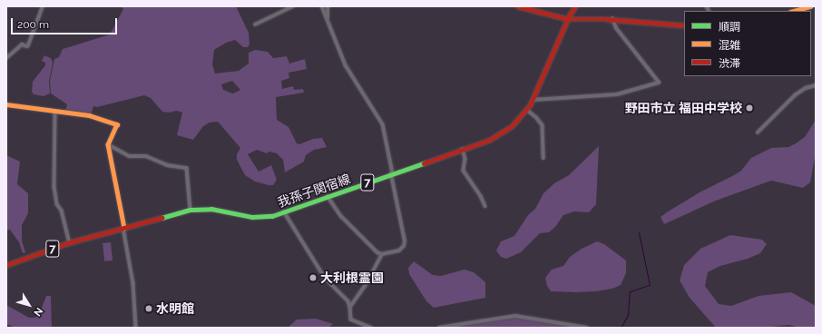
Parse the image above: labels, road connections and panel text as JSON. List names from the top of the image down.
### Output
{
  "streets": {
    "main road": ["7", "我孫子関宿線"]
  },
  "places": ["野田市立 福田中学校", "大利根霊園", "水明館"],
  "legend": ["順調", "混雑", "渋滞"],
  "scale_bar": "200 m",
  "north": "bottom right"
}
